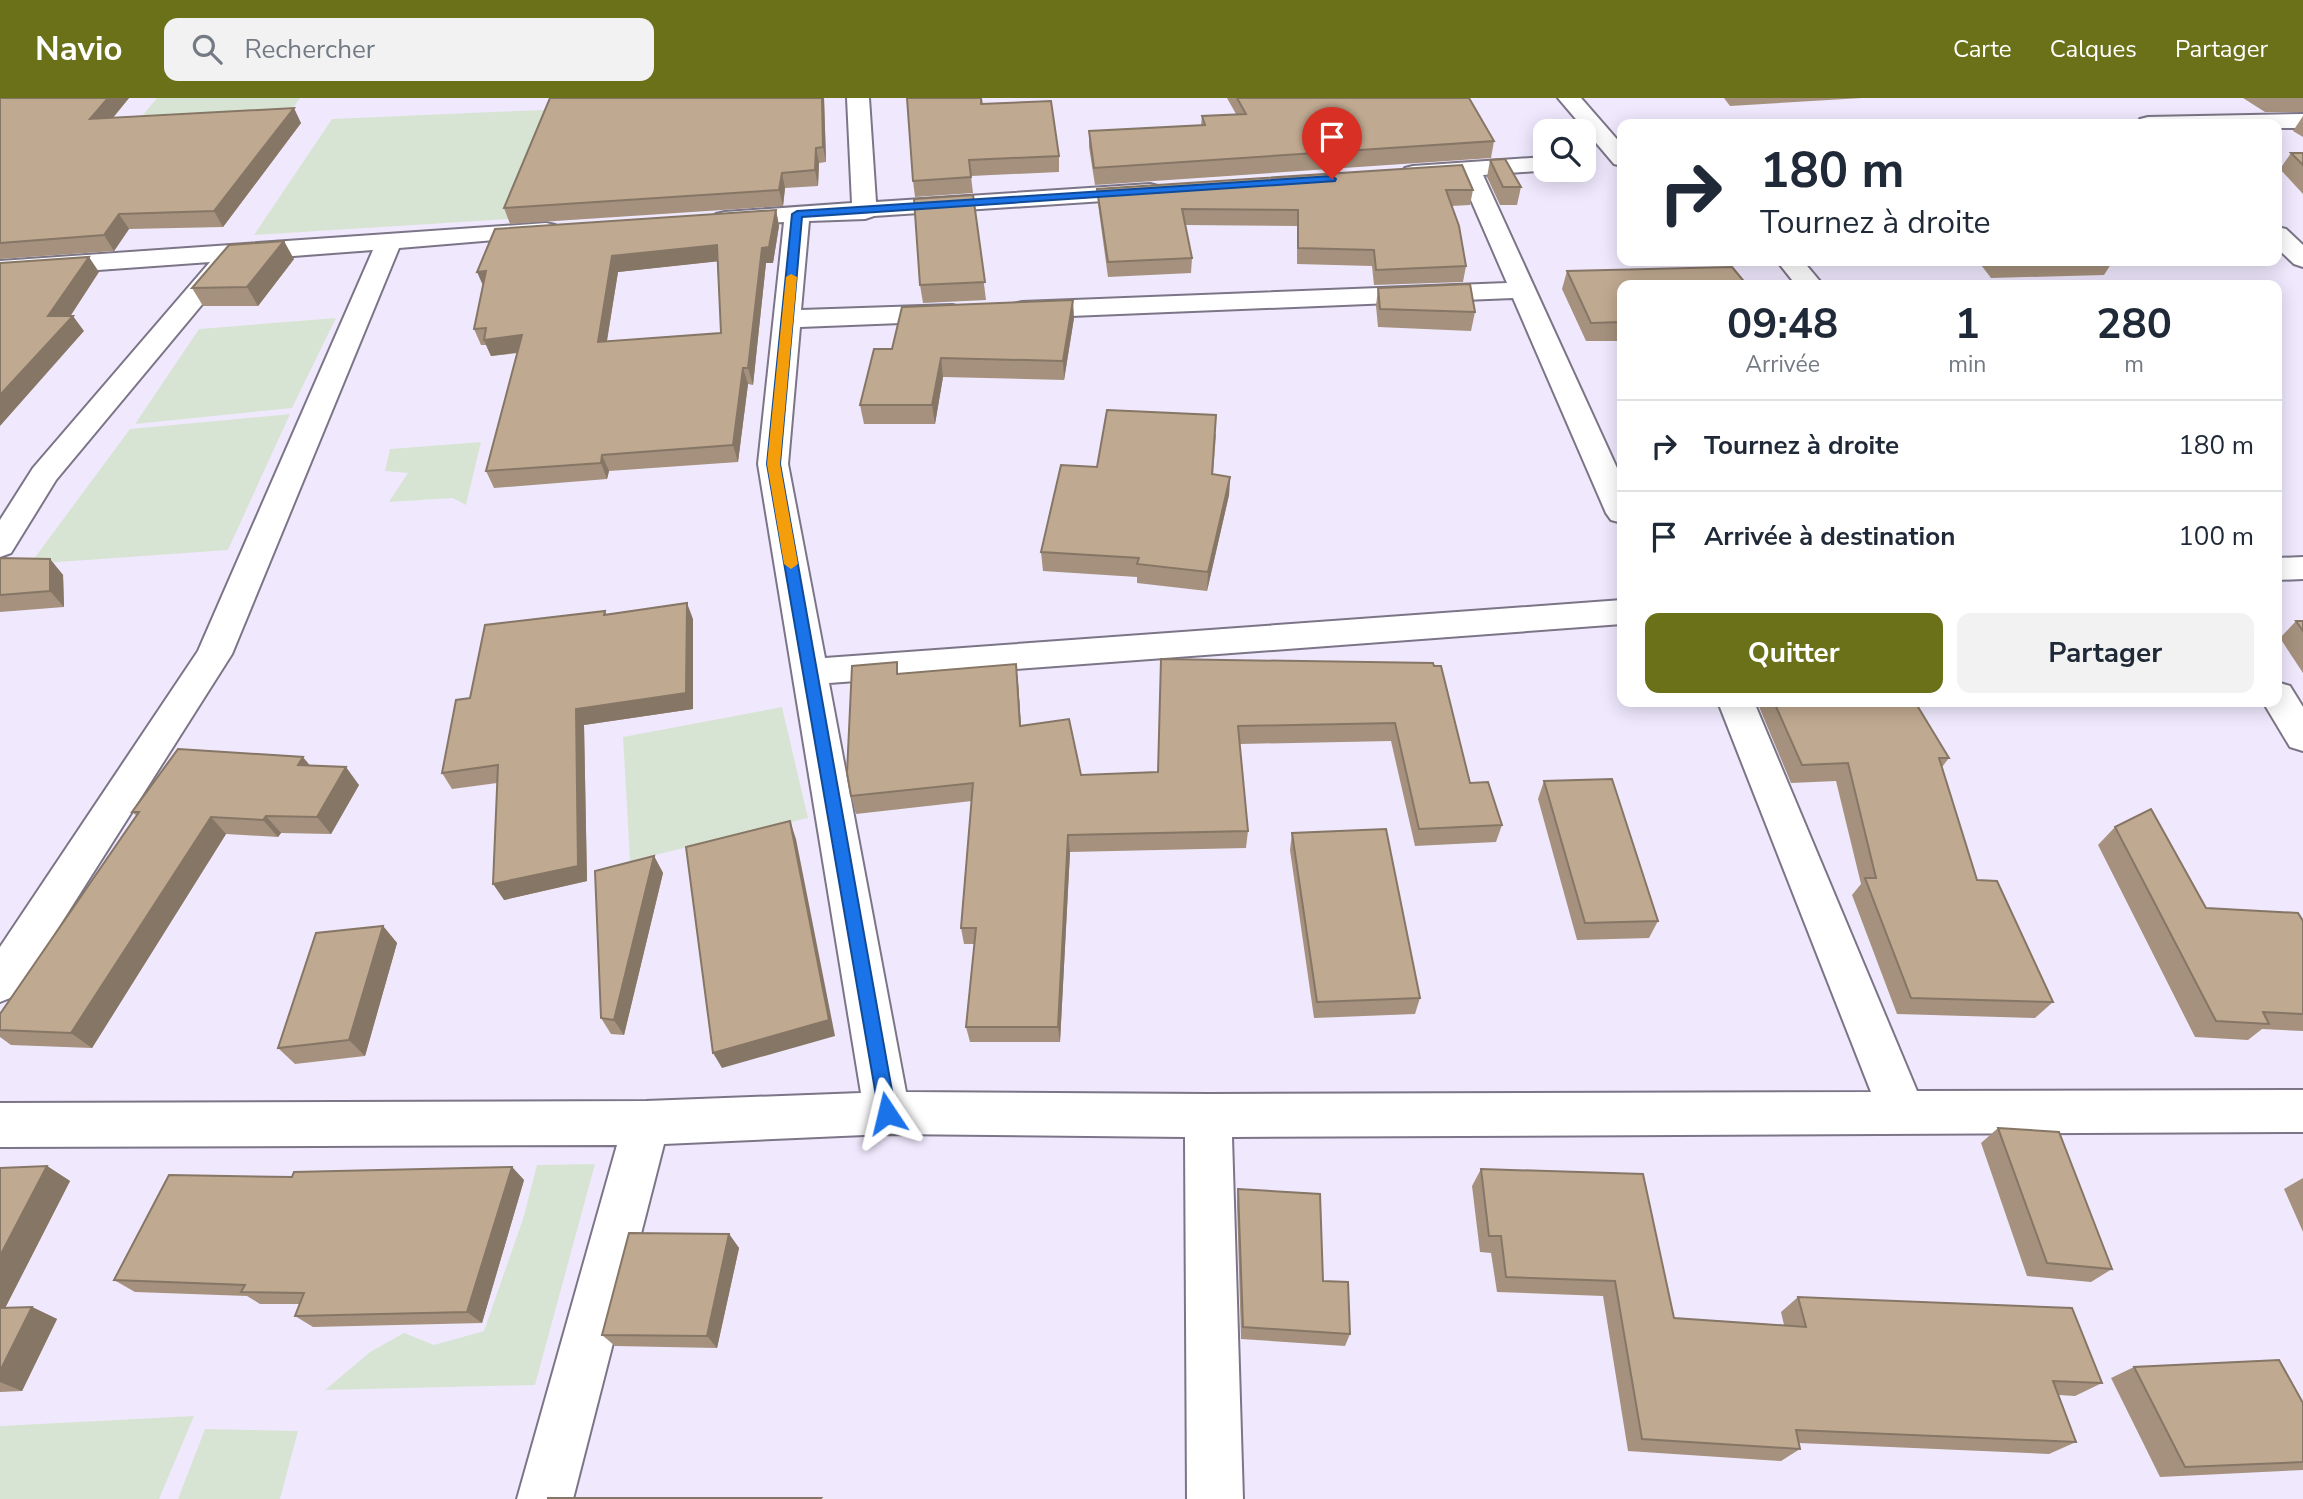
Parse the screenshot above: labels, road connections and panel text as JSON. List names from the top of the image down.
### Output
{
  "page": {
    "header": "Navio",
    "search": "Rechercher",
    "nav": ["Carte", "Calques", "Partager"],
    "turn": ["180 m", "Tournez à droite"],
    "eta": [
      "09:48",
      "Arrivée",
      "1",
      "min",
      "280",
      "m"
    ],
    "list": [
      {
        "name": "Tournez à droite",
        "value": "180 m"
      },
      {
        "name": "Arrivée à destination",
        "value": "100 m"
      }
    ],
    "buttons": ["Quitter", "Partager"]
  }
}
